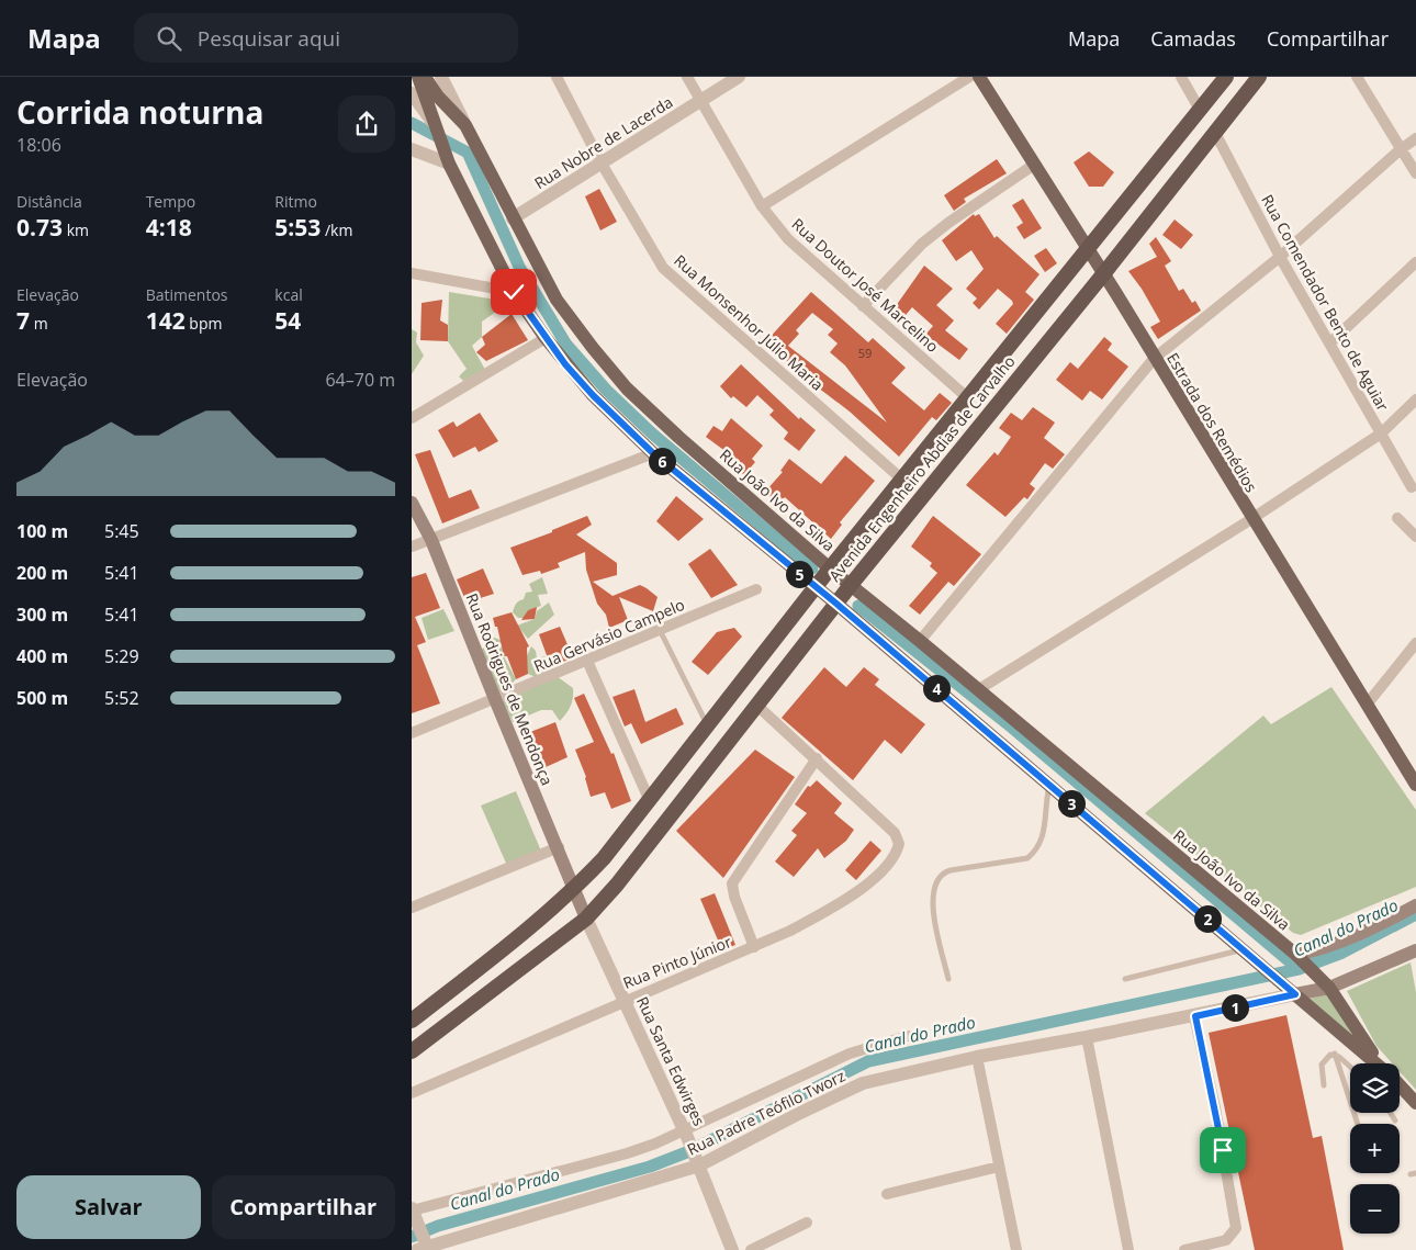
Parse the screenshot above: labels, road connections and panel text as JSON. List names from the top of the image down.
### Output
{
  "streets": {
    "highway": ["Avenida Engenheiro Abdias de Carvalho"],
    "main road": [
      "Estrada dos Remédios",
      "Rua João Ivo da Silva",
      "Rua Rodrigues de Mendonça",
      "Rua Santa Edwirges",
      "Rua Padre Teófilo Tworz"
    ],
    "street": [
      "Rua Nobre de Lacerda",
      "Rua Doutor José Marcelino",
      "Rua Comendador Bento de Aguiar",
      "Rua Monsenhor Júlio Maria",
      "Rua Gervásio Campelo",
      "Rua Pinto Júnior"
    ]
  },
  "crossings": [
    ["Rua Nobre de Lacerda", "Rua Doutor José Marcelino"],
    ["Rua Nobre de Lacerda", "Rua Monsenhor Júlio Maria"],
    ["Rua Nobre de Lacerda", "Rua João Ivo da Silva"],
    ["Rua Doutor José Marcelino", "Avenida Engenheiro Abdias de Carvalho"],
    ["Rua Comendador Bento de Aguiar", "Avenida Engenheiro Abdias de Carvalho"],
    ["Rua Monsenhor Júlio Maria", "Avenida Engenheiro Abdias de Carvalho"],
    ["Estrada dos Remédios", "Avenida Engenheiro Abdias de Carvalho"],
    ["Avenida Engenheiro Abdias de Carvalho", "Rua João Ivo da Silva"],
    ["Avenida Engenheiro Abdias de Carvalho", "Rua Rodrigues de Mendonça"],
    ["Avenida Engenheiro Abdias de Carvalho", "Rua Santa Edwirges"],
    ["Rua João Ivo da Silva", "Rua Padre Teófilo Tworz"],
    ["Rua Gervásio Campelo", "Rua Rodrigues de Mendonça"],
    ["Rua Rodrigues de Mendonça", "Rua Santa Edwirges"],
    ["Rua Pinto Júnior", "Rua Santa Edwirges"],
    ["Rua Santa Edwirges", "Rua Padre Teófilo Tworz"]
  ],
  "water": ["Canal do Prado"],
  "house_numbers": ["59"],
  "page": {
    "header": "Mapa",
    "search": "Pesquisar aqui",
    "nav": ["Mapa", "Camadas", "Compartilhar"],
    "heading": ["Corrida noturna", "18:06"],
    "stats": [
      ["Distância", "0.73 km"],
      ["Tempo", "4:18"],
      ["Ritmo", "5:53 /km"],
      ["Elevação", "7 m"],
      ["Batimentos", "142 bpm"],
      ["kcal", "54"]
    ],
    "chart": ["Elevação", "64–70 m"],
    "pins": [
      "6",
      "5",
      "4",
      "3",
      "2",
      "1"
    ],
    "list": [
      {
        "name": "100 m",
        "note": "5:45"
      },
      {
        "name": "200 m",
        "note": "5:41"
      },
      {
        "name": "300 m",
        "note": "5:41"
      },
      {
        "name": "400 m",
        "note": "5:29"
      },
      {
        "name": "500 m",
        "note": "5:52"
      }
    ],
    "map_buttons": ["+", "−"],
    "buttons": ["Salvar", "Compartilhar"]
  }
}
